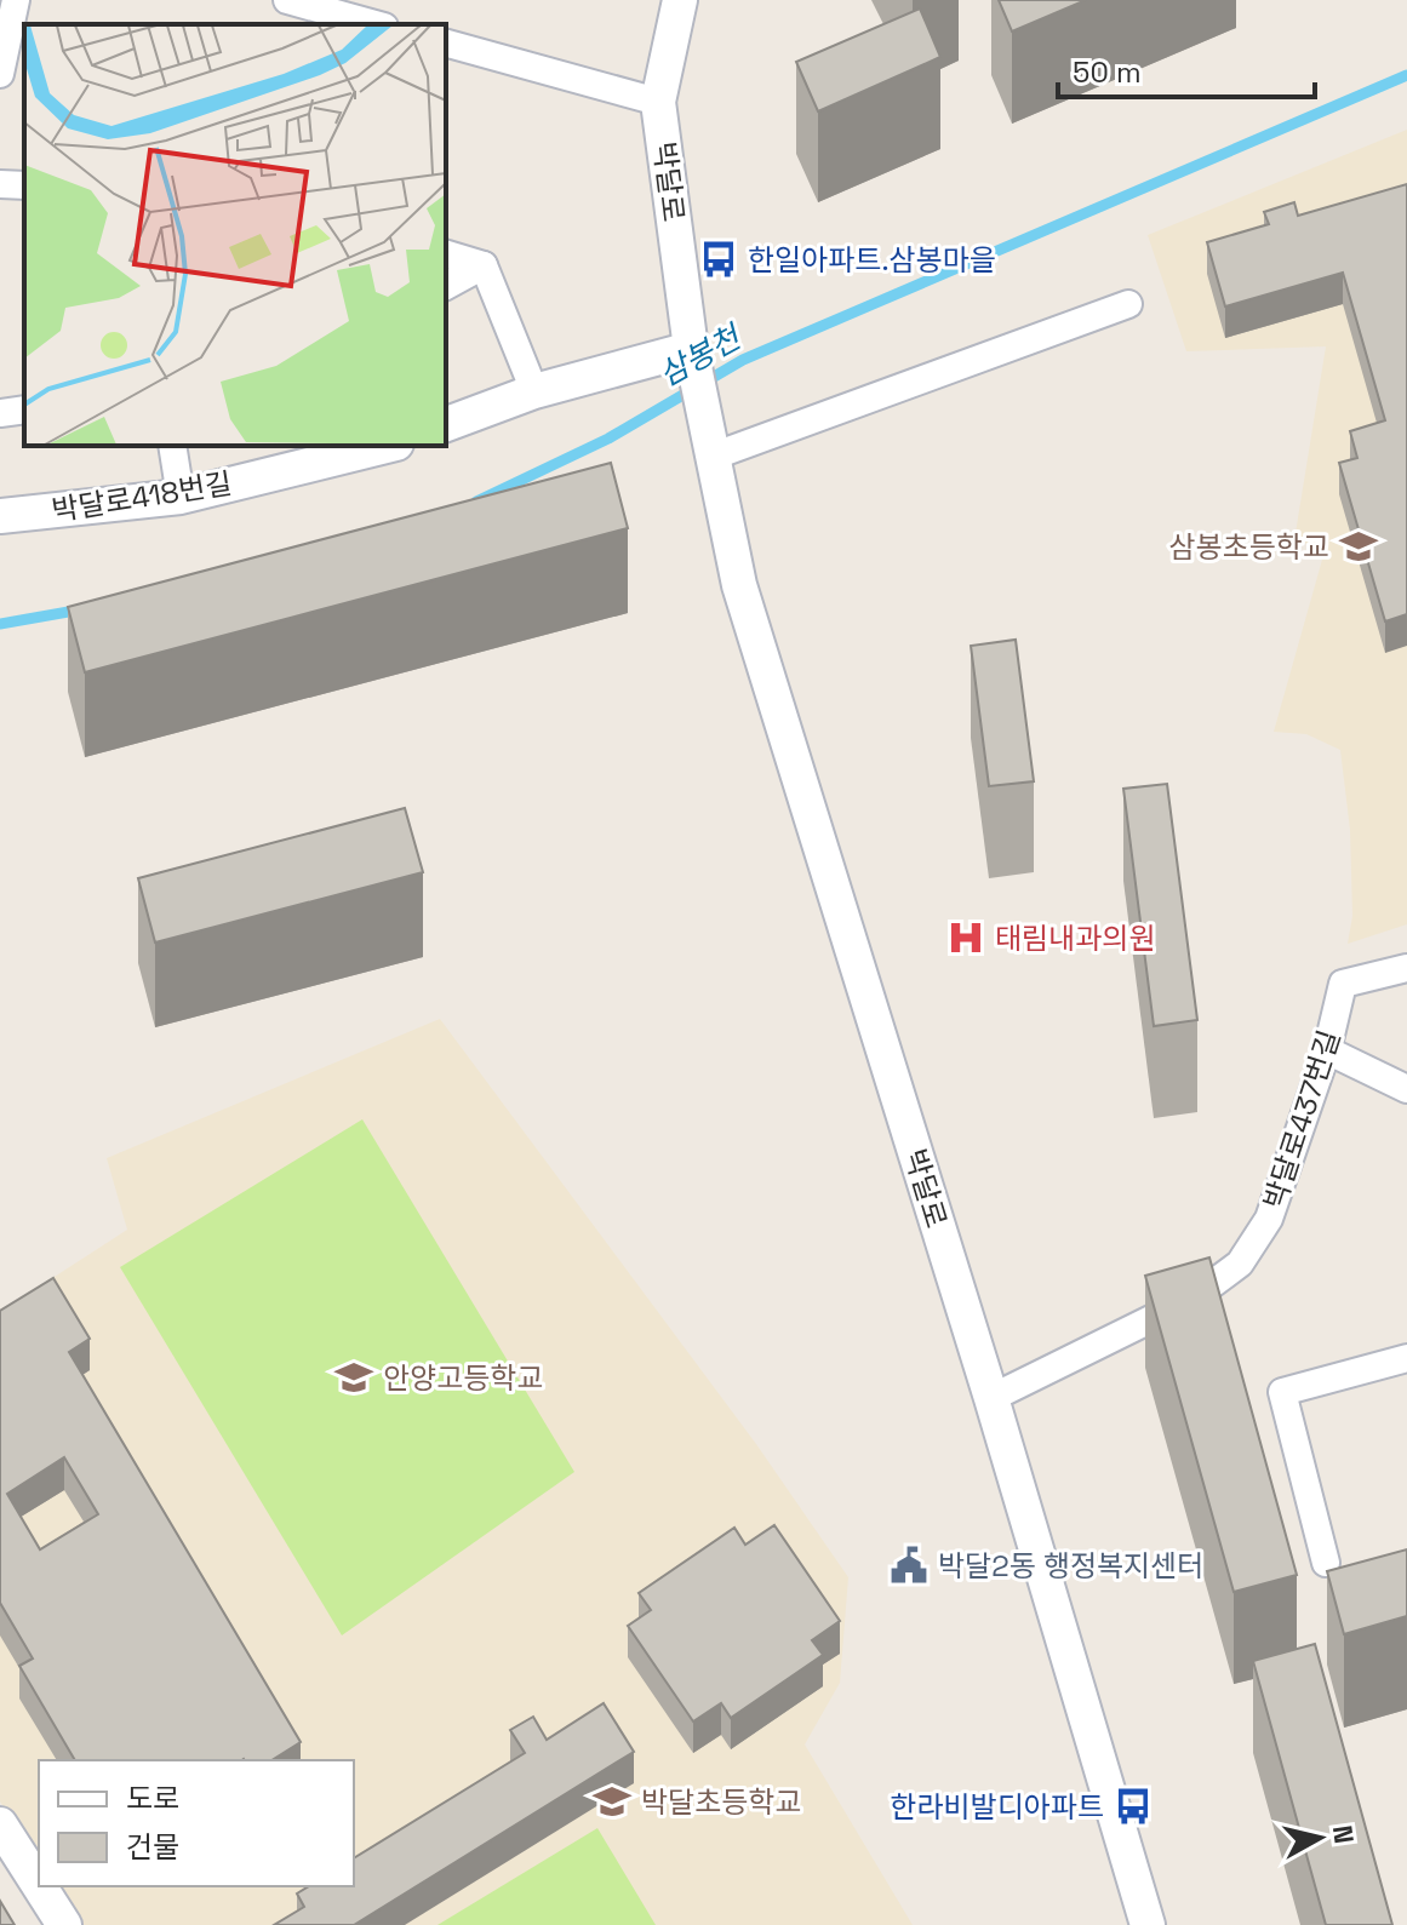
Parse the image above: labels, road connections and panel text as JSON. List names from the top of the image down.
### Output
{
  "streets": {
    "street": ["박달로", "박달로418번길", "박달로437번길"]
  },
  "crossings": [
    ["박달로", "박달로437번길"]
  ],
  "water": ["삼봉천"],
  "places": {
    "bus stop": ["한일아파트.삼봉마을", "한라비발디아파트"],
    "school or university": ["삼봉초등학교", "안양고등학교", "박달초등학교"],
    "hospital": ["태림내과의원"],
    "public building": ["박달2동 행정복지센터"]
  },
  "legend": ["도로", "건물"],
  "scale_bar": "50 m",
  "north": "right"
}
